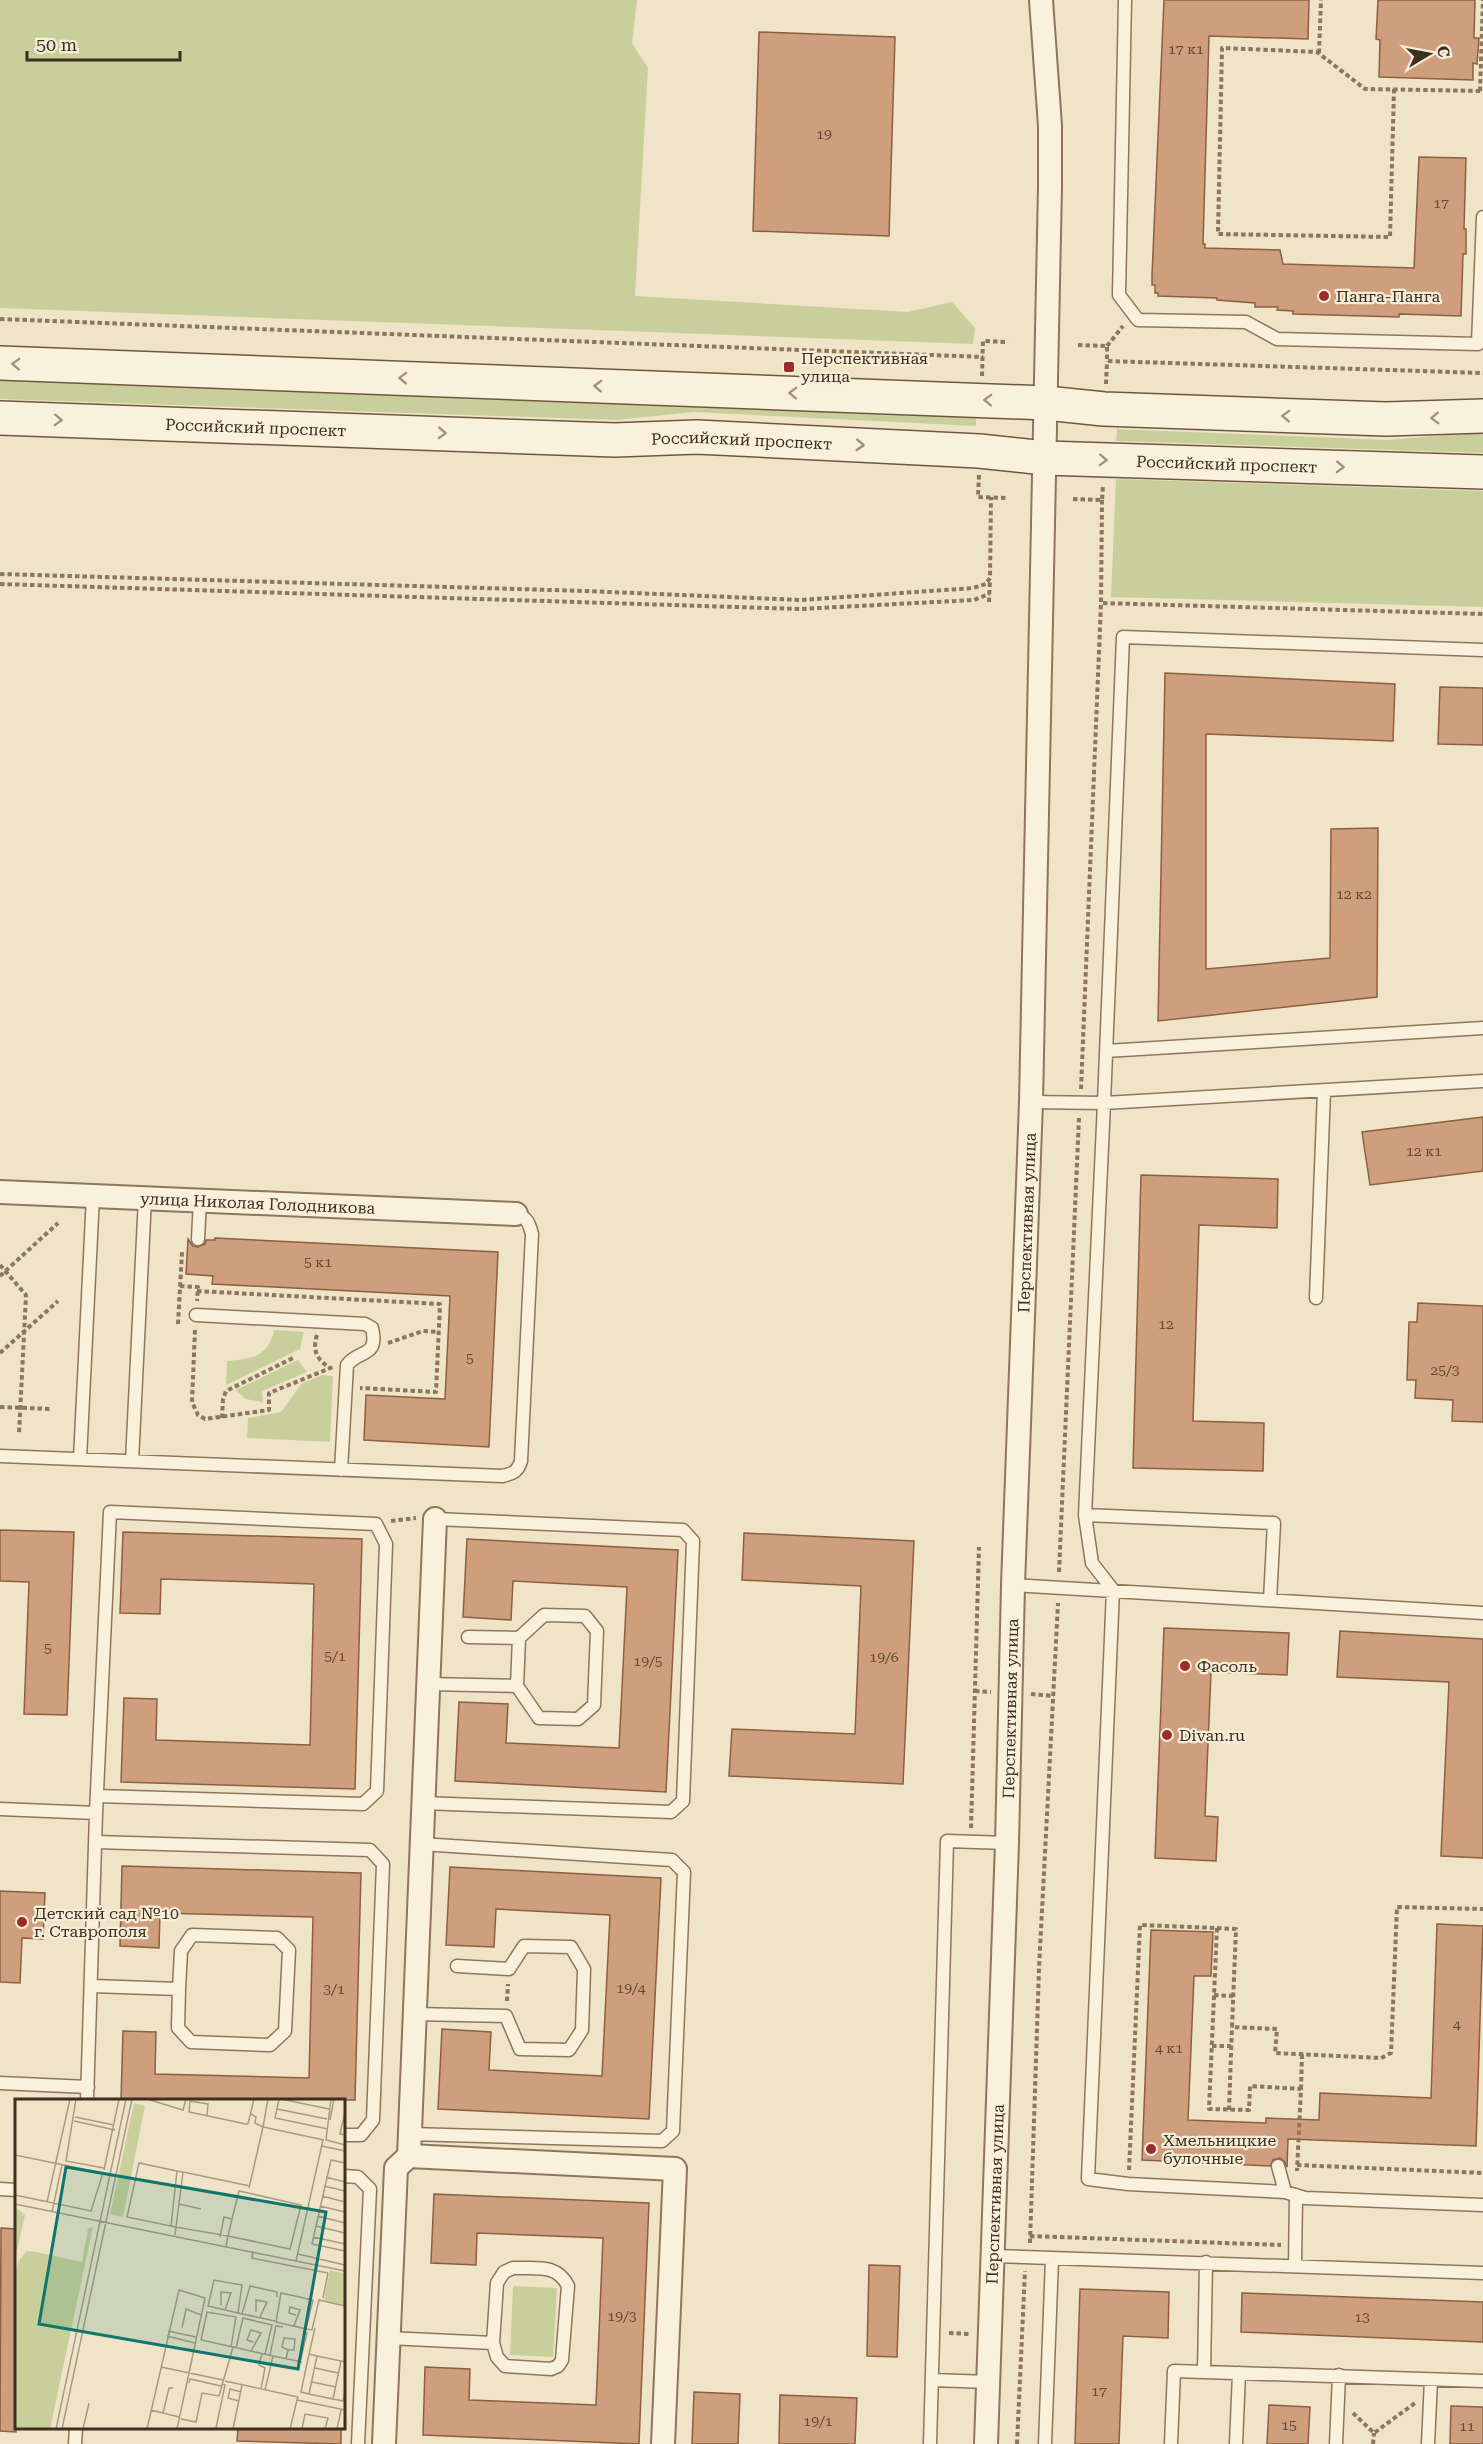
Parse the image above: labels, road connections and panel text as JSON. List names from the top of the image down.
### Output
{
  "streets": {
    "main road": ["Российский проспект"],
    "street": ["улица Николая Голодникова", "Перспективная улица"]
  },
  "crossings": [
    ["Российский проспект", "Перспективная улица"]
  ],
  "places": {
    "other": [
      "Панга-Панга",
      "Фасоль",
      "Divan.ru",
      "Детский сад №10 г. Ставрополя",
      "Хмельницкие булочные"
    ],
    "transit": ["Перспективная улица"]
  },
  "house_numbers": [
    "17 к1",
    "19",
    "17",
    "12 к2",
    "12 к1",
    "5 к1",
    "12",
    "5",
    "25/3",
    "5",
    "5/1",
    "19/6",
    "19/5",
    "19/4",
    "3/1",
    "4",
    "4 к1",
    "19/3",
    "13",
    "17",
    "19/1",
    "15",
    "11"
  ],
  "scale_bar": "50 m",
  "north": "right"
}
